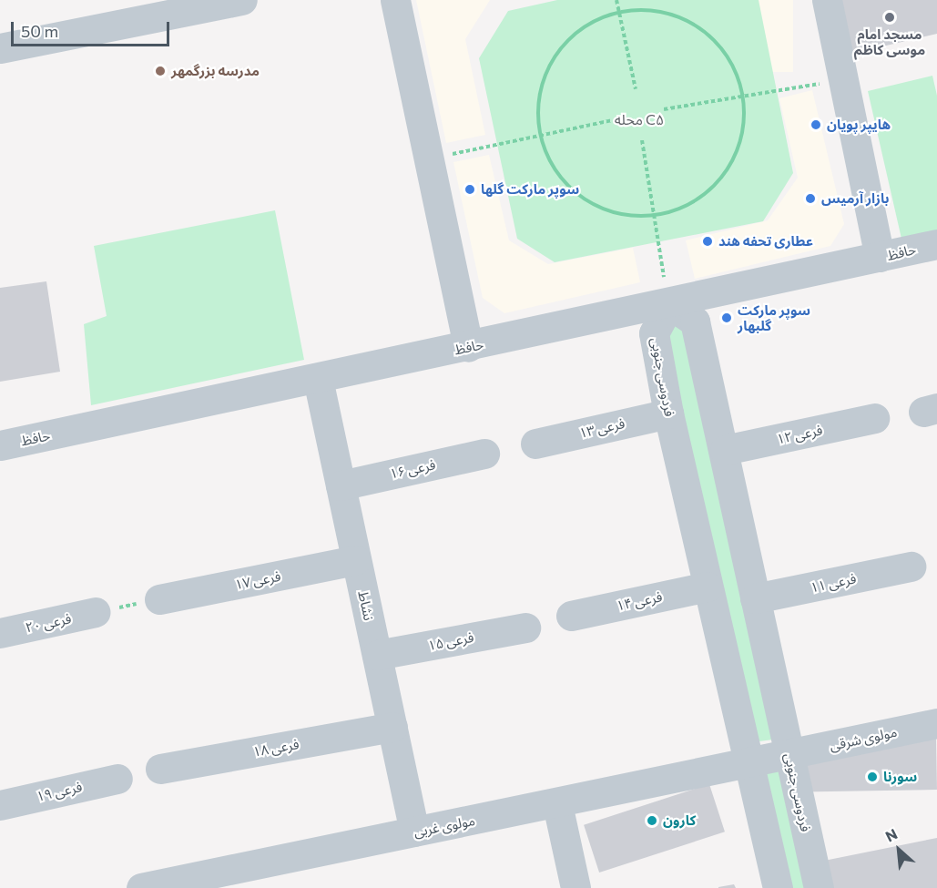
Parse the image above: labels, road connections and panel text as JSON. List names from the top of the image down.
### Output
{
  "streets": {
    "street": [
      "حافظ",
      "فردوسی جنوبی",
      "فرعی ۱۳",
      "فرعی ۱۲",
      "فرعی ۱۶",
      "فرعی ۱۷",
      "فرعی ۱۱",
      "فرعی ۱۴",
      "نشاط",
      "فرعی ۲۰",
      "فرعی ۱۵",
      "مولوی شرقی",
      "فرعی ۱۸",
      "فرعی ۱۹",
      "مولوی غربی"
    ]
  },
  "crossings": [
    ["حافظ", "فردوسی جنوبی"],
    ["حافظ", "نشاط"],
    ["فردوسی جنوبی", "فرعی ۱۳"],
    ["فردوسی جنوبی", "فرعی ۱۲"],
    ["فردوسی جنوبی", "فرعی ۱۱"],
    ["فردوسی جنوبی", "فرعی ۱۴"],
    ["فردوسی جنوبی", "مولوی شرقی"],
    ["فردوسی جنوبی", "مولوی غربی"],
    ["فرعی ۱۶", "نشاط"],
    ["فرعی ۱۷", "نشاط"],
    ["نشاط", "فرعی ۱۵"],
    ["نشاط", "فرعی ۱۸"],
    ["نشاط", "مولوی غربی"],
    ["مولوی شرقی", "مولوی غربی"]
  ],
  "districts": ["محله C۵"],
  "places": [
    "مسجد امام موسی کاظم",
    "مدرسه بزرگمهر",
    "هایپر پویان",
    "سوپر مارکت گلها",
    "بازار آرمیس",
    "عطاری تحفه هند",
    "سوپر مارکت گلبهار",
    "سورنا",
    "کارون"
  ],
  "scale_bar": "50 m",
  "north": "top left"
}
